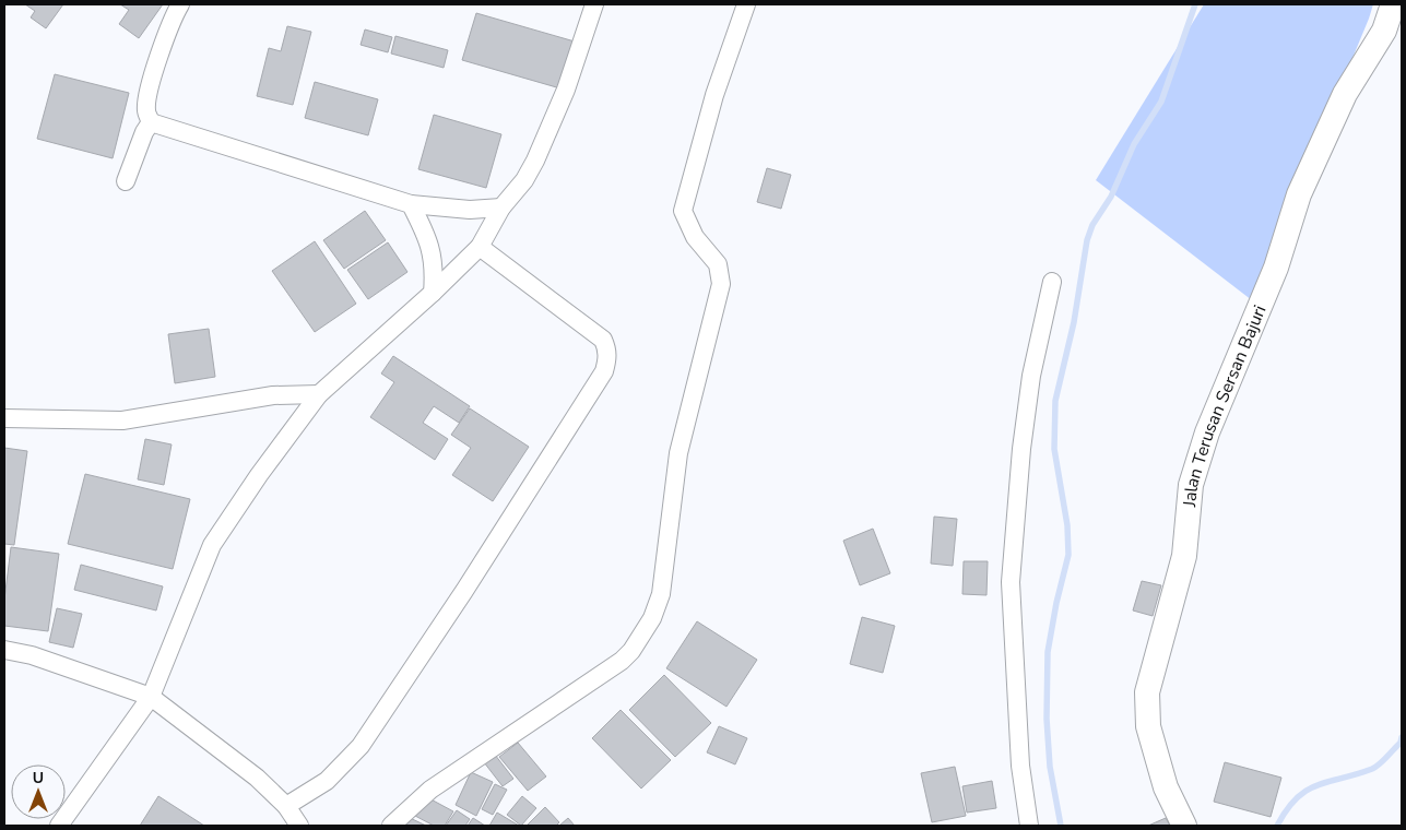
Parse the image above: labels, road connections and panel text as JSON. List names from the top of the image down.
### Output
{
  "streets": {
    "main road": ["Jalan Terusan Sersan Bajuri"]
  },
  "north": "top"
}
